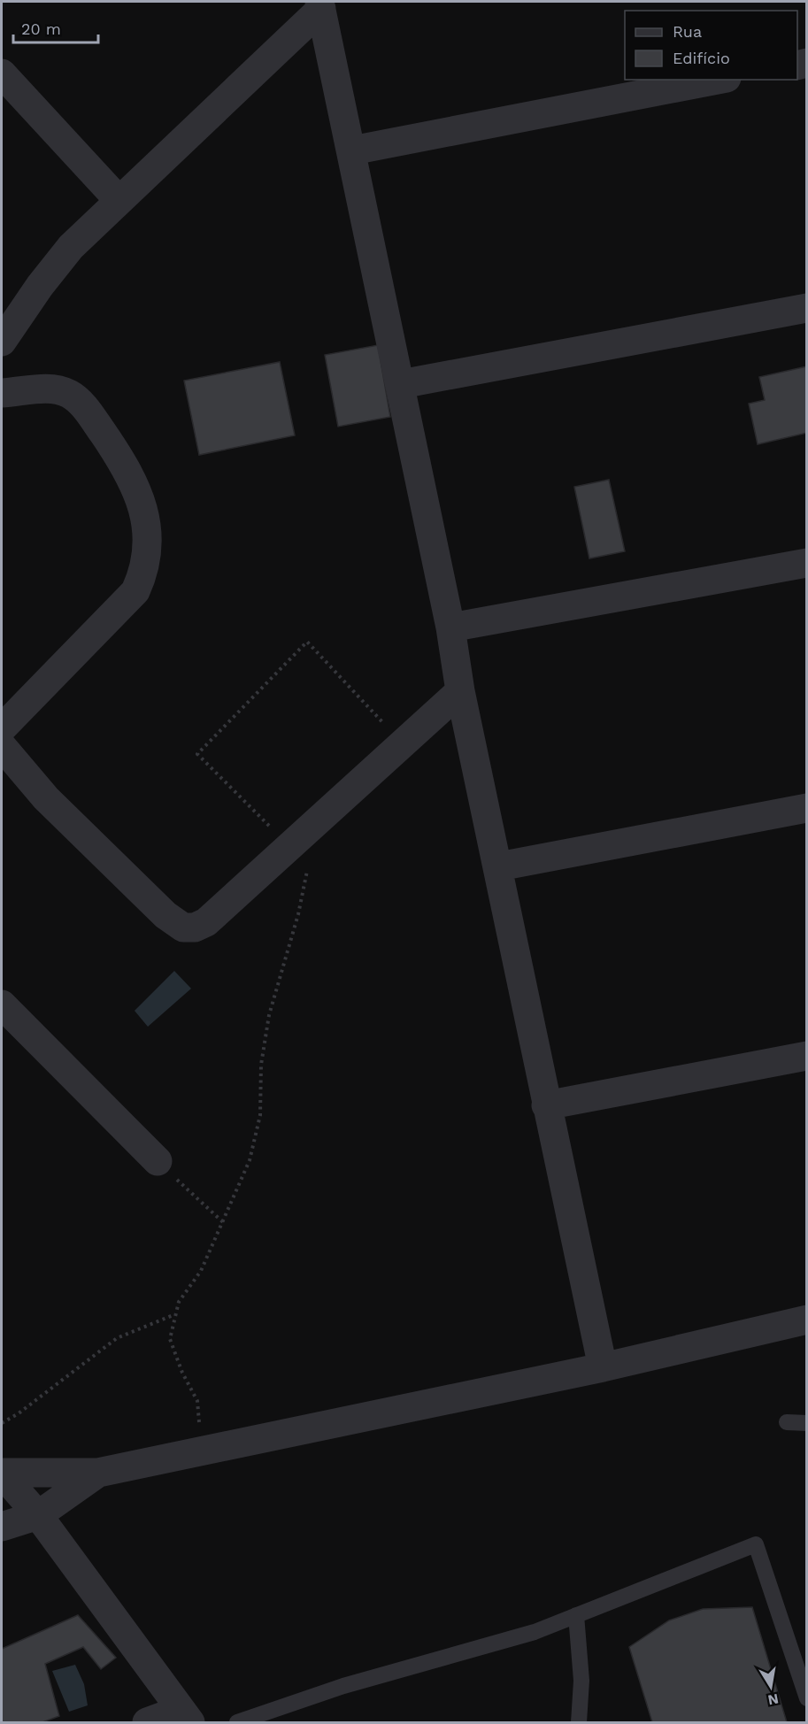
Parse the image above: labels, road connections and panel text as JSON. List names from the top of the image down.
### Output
{
  "legend": ["Rua", "Edifício"],
  "scale_bar": "20 m",
  "north": "bottom"
}
